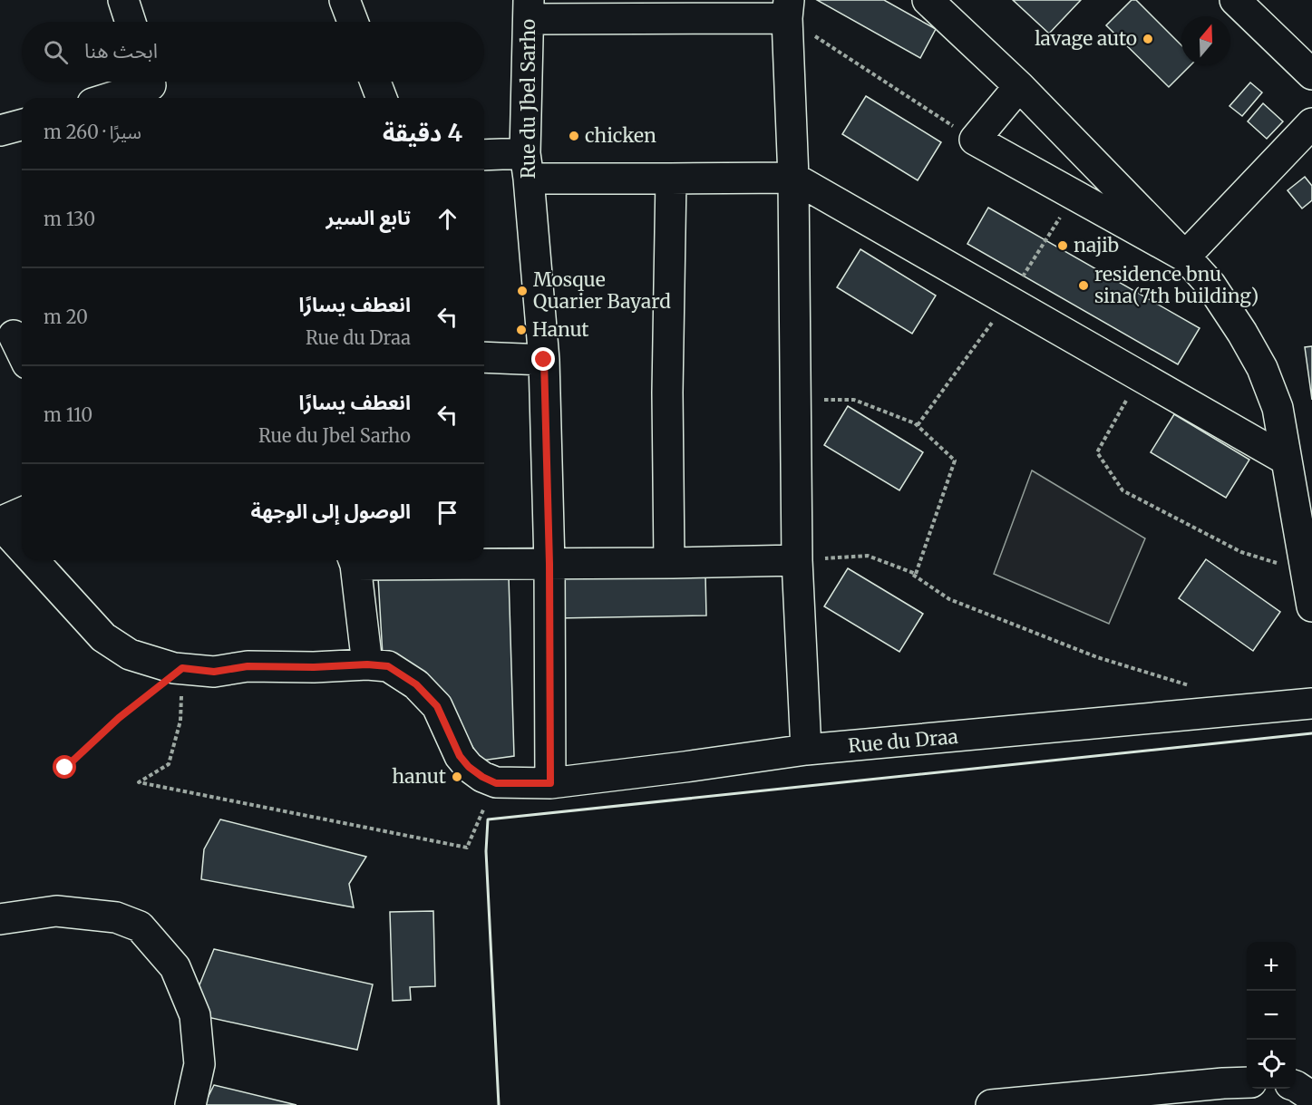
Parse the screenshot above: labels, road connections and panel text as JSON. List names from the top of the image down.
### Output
{
  "streets": {
    "street": ["Rue du Jbel Sarho", "Rue du Draa"]
  },
  "crossings": [
    ["Rue du Jbel Sarho", "Rue du Draa"]
  ],
  "places": [
    "lavage auto",
    "chicken",
    "najib",
    "residence bnu sina(7th building)",
    "Mosque Quarier Bayard",
    "Hanut",
    "hanut"
  ],
  "north": "top",
  "page": {
    "search": "ابحث هنا",
    "heading": ["4 دقيقة", "سيرًا · 260 m"],
    "list": [
      ["تابع السير", "130 m"],
      ["انعطف يسارًا", "Rue du Draa", "20 m"],
      ["انعطف يسارًا", "Rue du Jbel Sarho", "110 m"],
      "الوصول إلى الوجهة"
    ],
    "map_buttons": ["+", "−"]
  }
}
